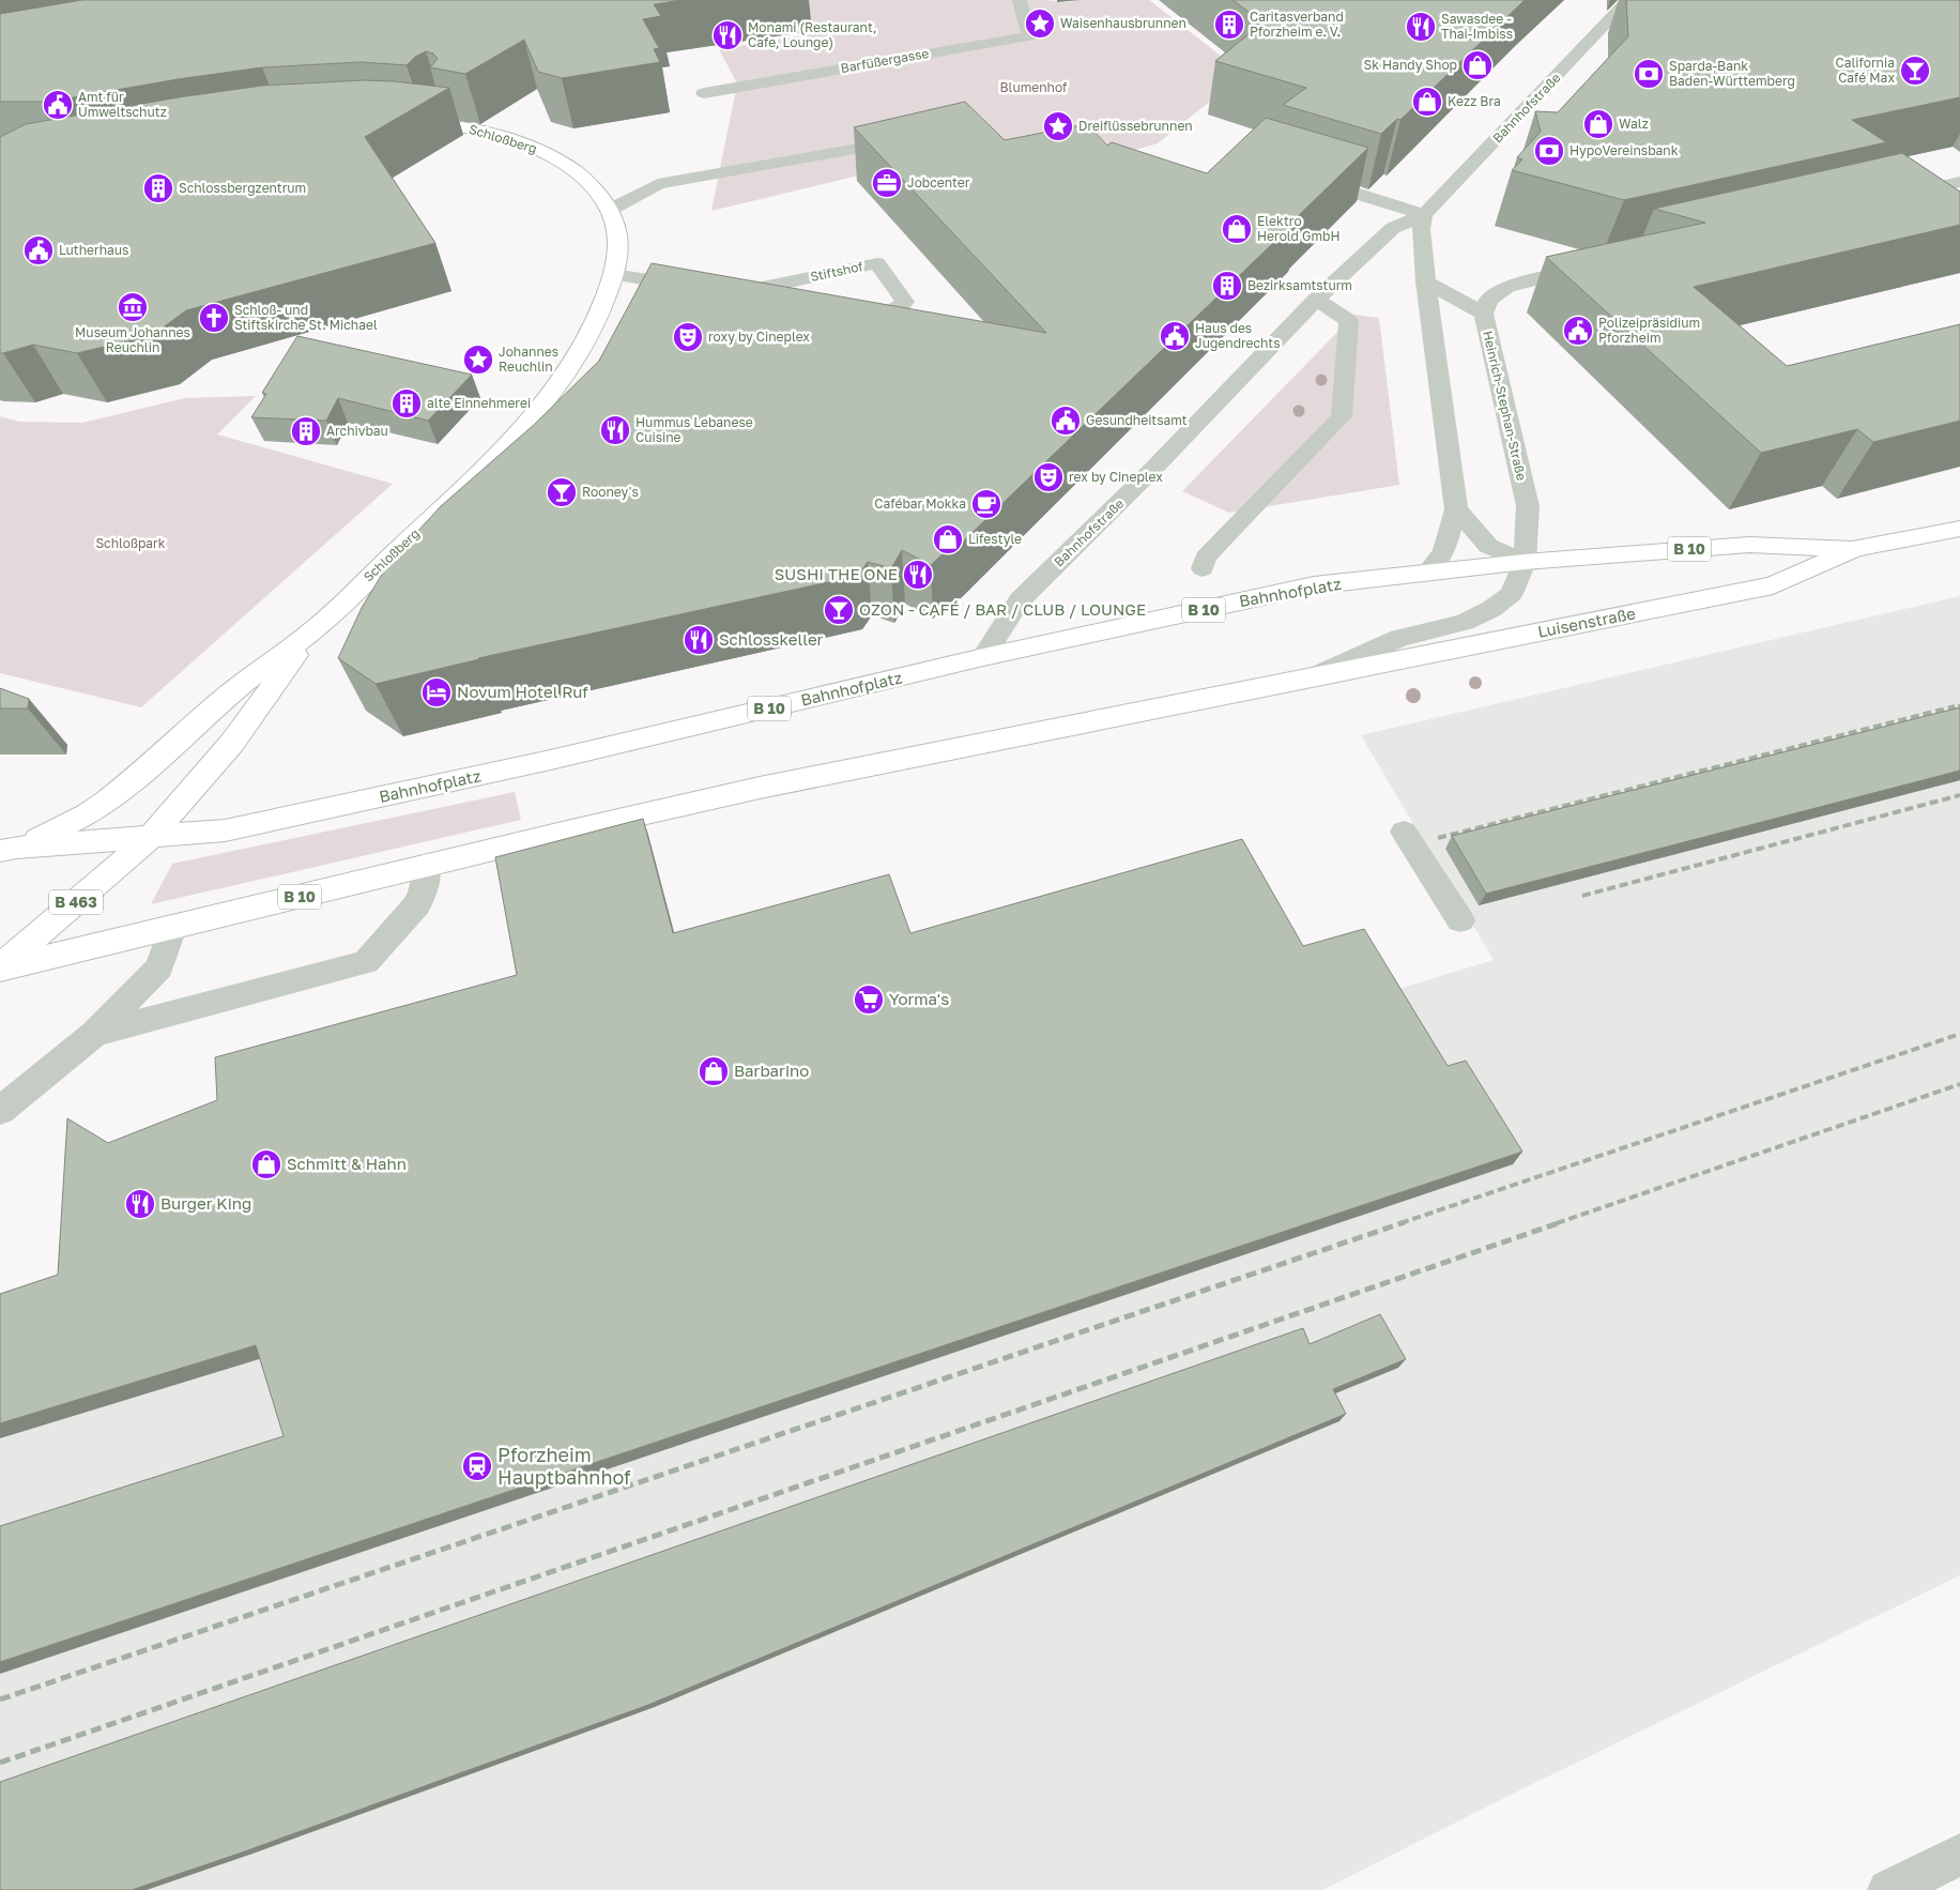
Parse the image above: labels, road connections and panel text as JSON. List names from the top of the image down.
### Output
{
  "streets": {
    "main road": [
      "Schloßberg",
      "B 10",
      "Bahnhofplatz",
      "Luisenstraße",
      "B 463"
    ],
    "street": [
      "Barfüßergasse",
      "Bahnhofstraße",
      "Stiftshof",
      "Heinrich-Stephan-Straße"
    ]
  },
  "crossings": [
    ["Bahnhofstraße", "Bahnhofplatz"],
    ["Schloßberg", "Stiftshof"],
    ["Schloßberg", "Bahnhofplatz"],
    ["Schloßberg", "B 463"],
    ["Heinrich-Stephan-Straße", "Bahnhofplatz"],
    ["Heinrich-Stephan-Straße", "Luisenstraße"],
    ["B 10", "Luisenstraße"],
    ["B 10", "B 463"],
    ["Bahnhofplatz", "Luisenstraße"],
    ["Bahnhofplatz", "B 463"]
  ],
  "parks": ["Blumenhof", "Schloßpark"],
  "places": {
    "place": ["Waisenhausbrunnen", "Dreiflüssebrunnen", "Johannes Reuchlin"],
    "building": [
      "Caritasverband Pforzheim e. V.",
      "Schlossbergzentrum",
      "Bezirksamtsturm",
      "alte Einnehmerei",
      "Archivbau"
    ],
    "restaurant": [
      "Sawasdee - Thai-Imbiss",
      "Monami (Restaurant, Cafe, Lounge)",
      "Hummus Lebanese Cuisine",
      "SUSHI THE ONE",
      "Schlosskeller",
      "Burger King"
    ],
    "shop": [
      "Sk Handy Shop",
      "Kezz Bra",
      "Walz",
      "Elektro Herold GmbH",
      "Lifestyle",
      "Barbarino",
      "Schmitt & Hahn"
    ],
    "bar": ["California Café Max", "Rooney's", "OZON - CAFÉ / BAR / CLUB / LOUNGE"],
    "bank": ["Sparda-Bank Baden-Württemberg", "HypoVereinsbank"],
    "public building": [
      "Amt für Umweltschutz",
      "Lutherhaus",
      "Polizeipräsidium Pforzheim",
      "Haus des Jugendrechts",
      "Gesundheitsamt"
    ],
    "office": ["Jobcenter"],
    "museum": ["Museum Johannes Reuchlin"],
    "church": ["Schloß- und Stiftskirche St. Michael"],
    "theatre": ["roxy by Cineplex", "rex by Cineplex"],
    "cafe": ["Cafébar Mokka"],
    "hotel": ["Novum Hotel Ruf"],
    "supermarket": ["Yorma's"],
    "station": ["Pforzheim Hauptbahnhof"]
  }
}
